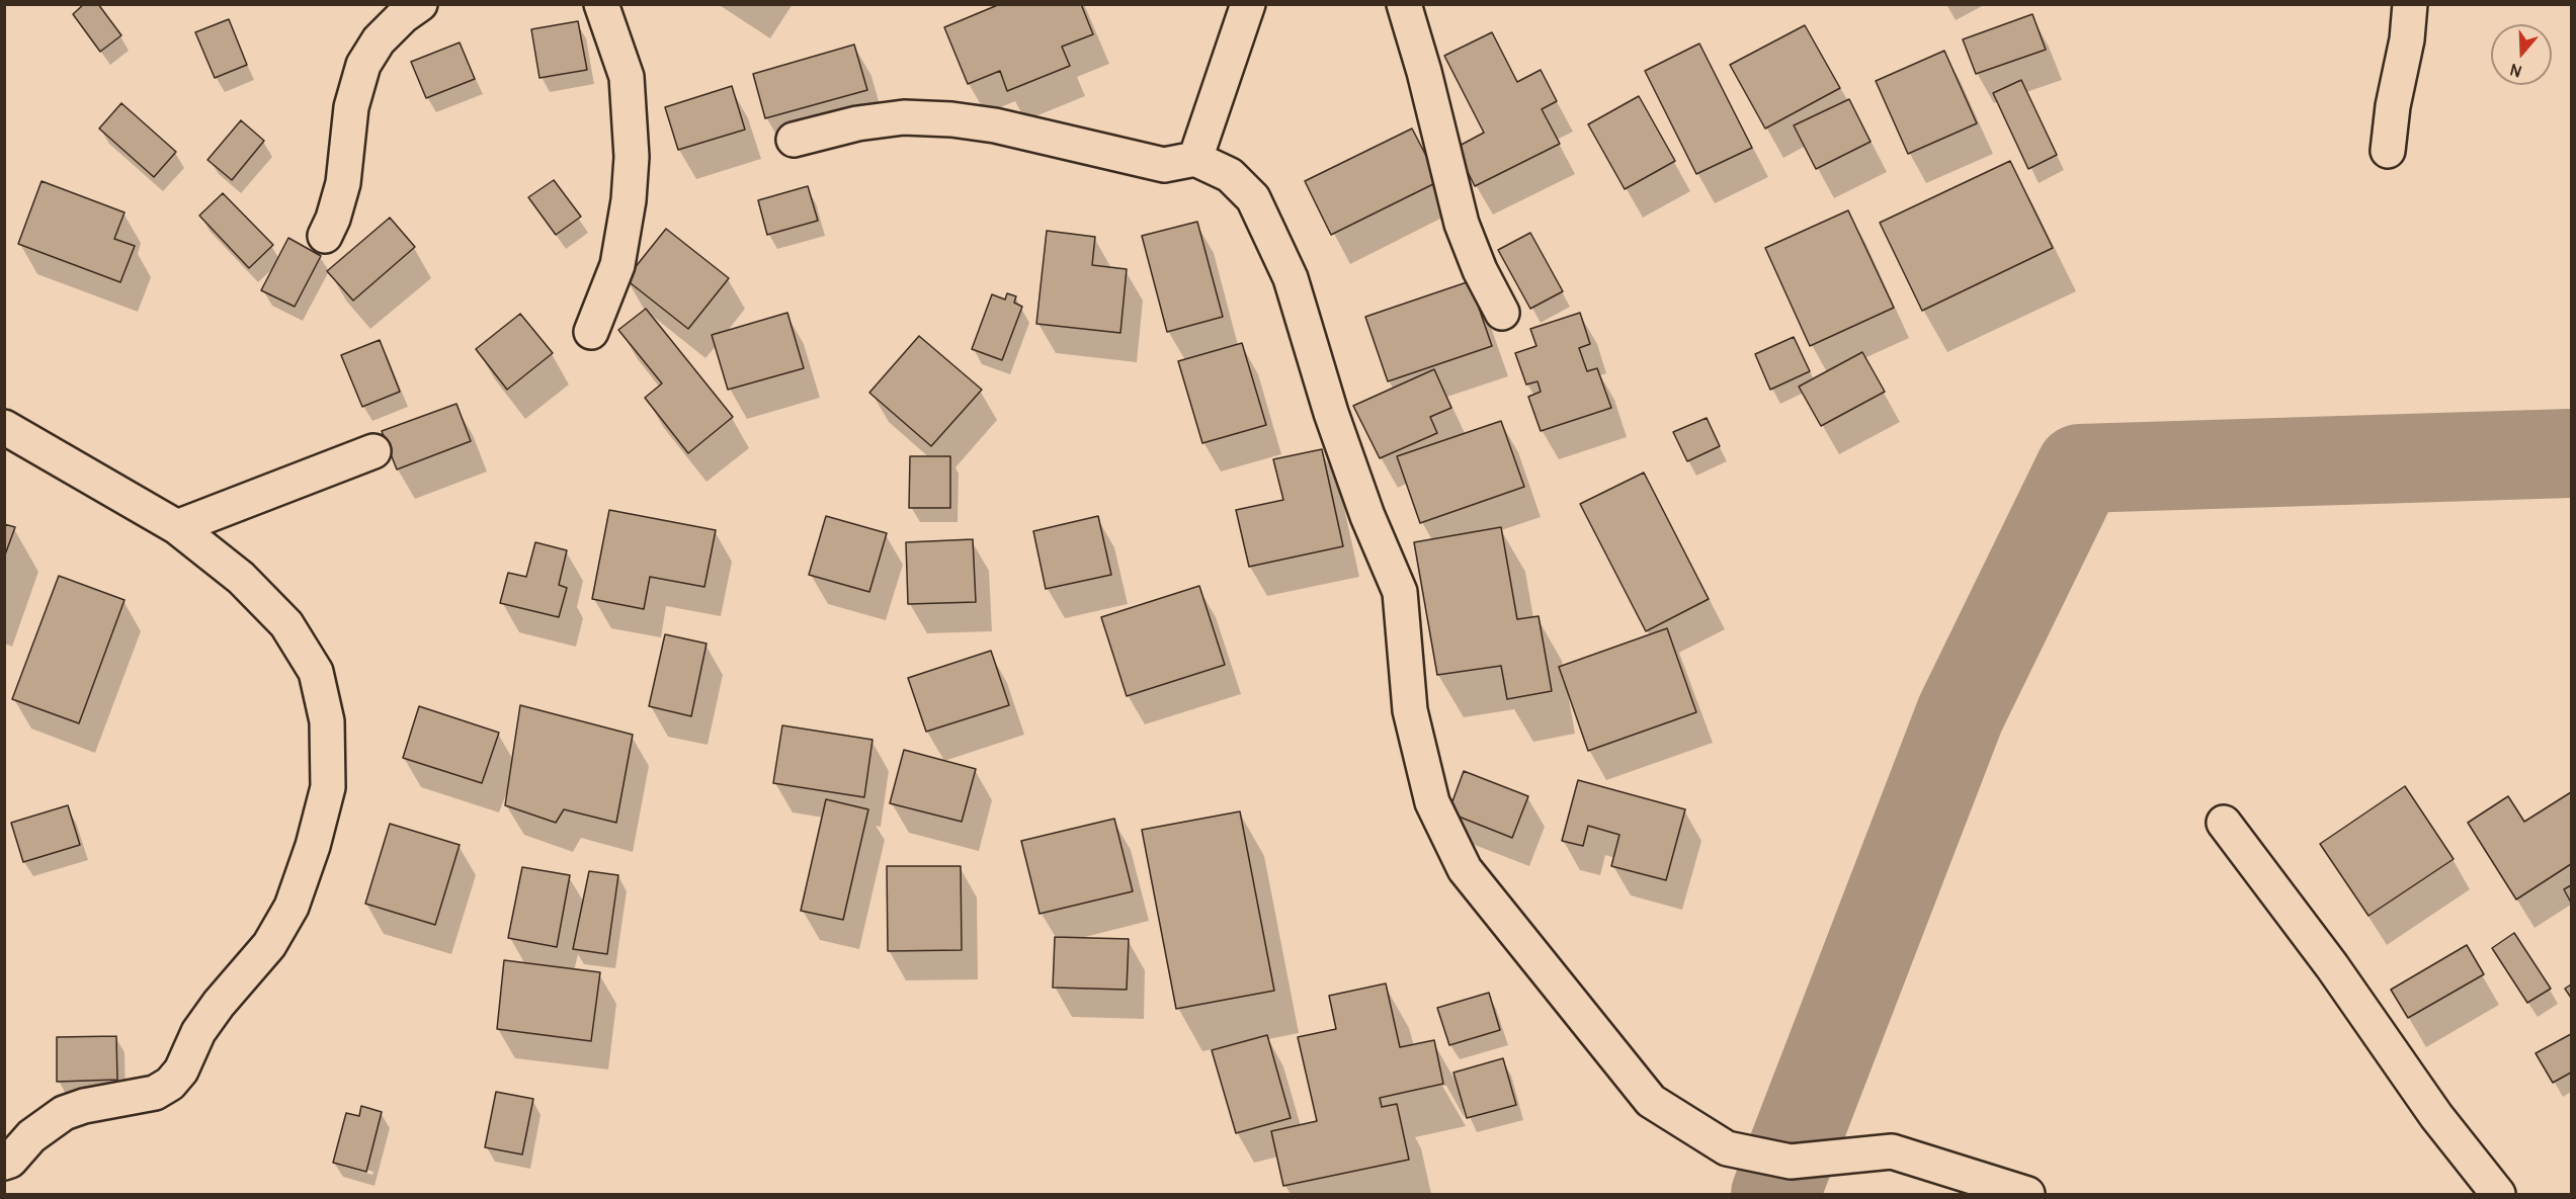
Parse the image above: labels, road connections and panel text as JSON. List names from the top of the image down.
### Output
{
  "north": "bottom"
}
